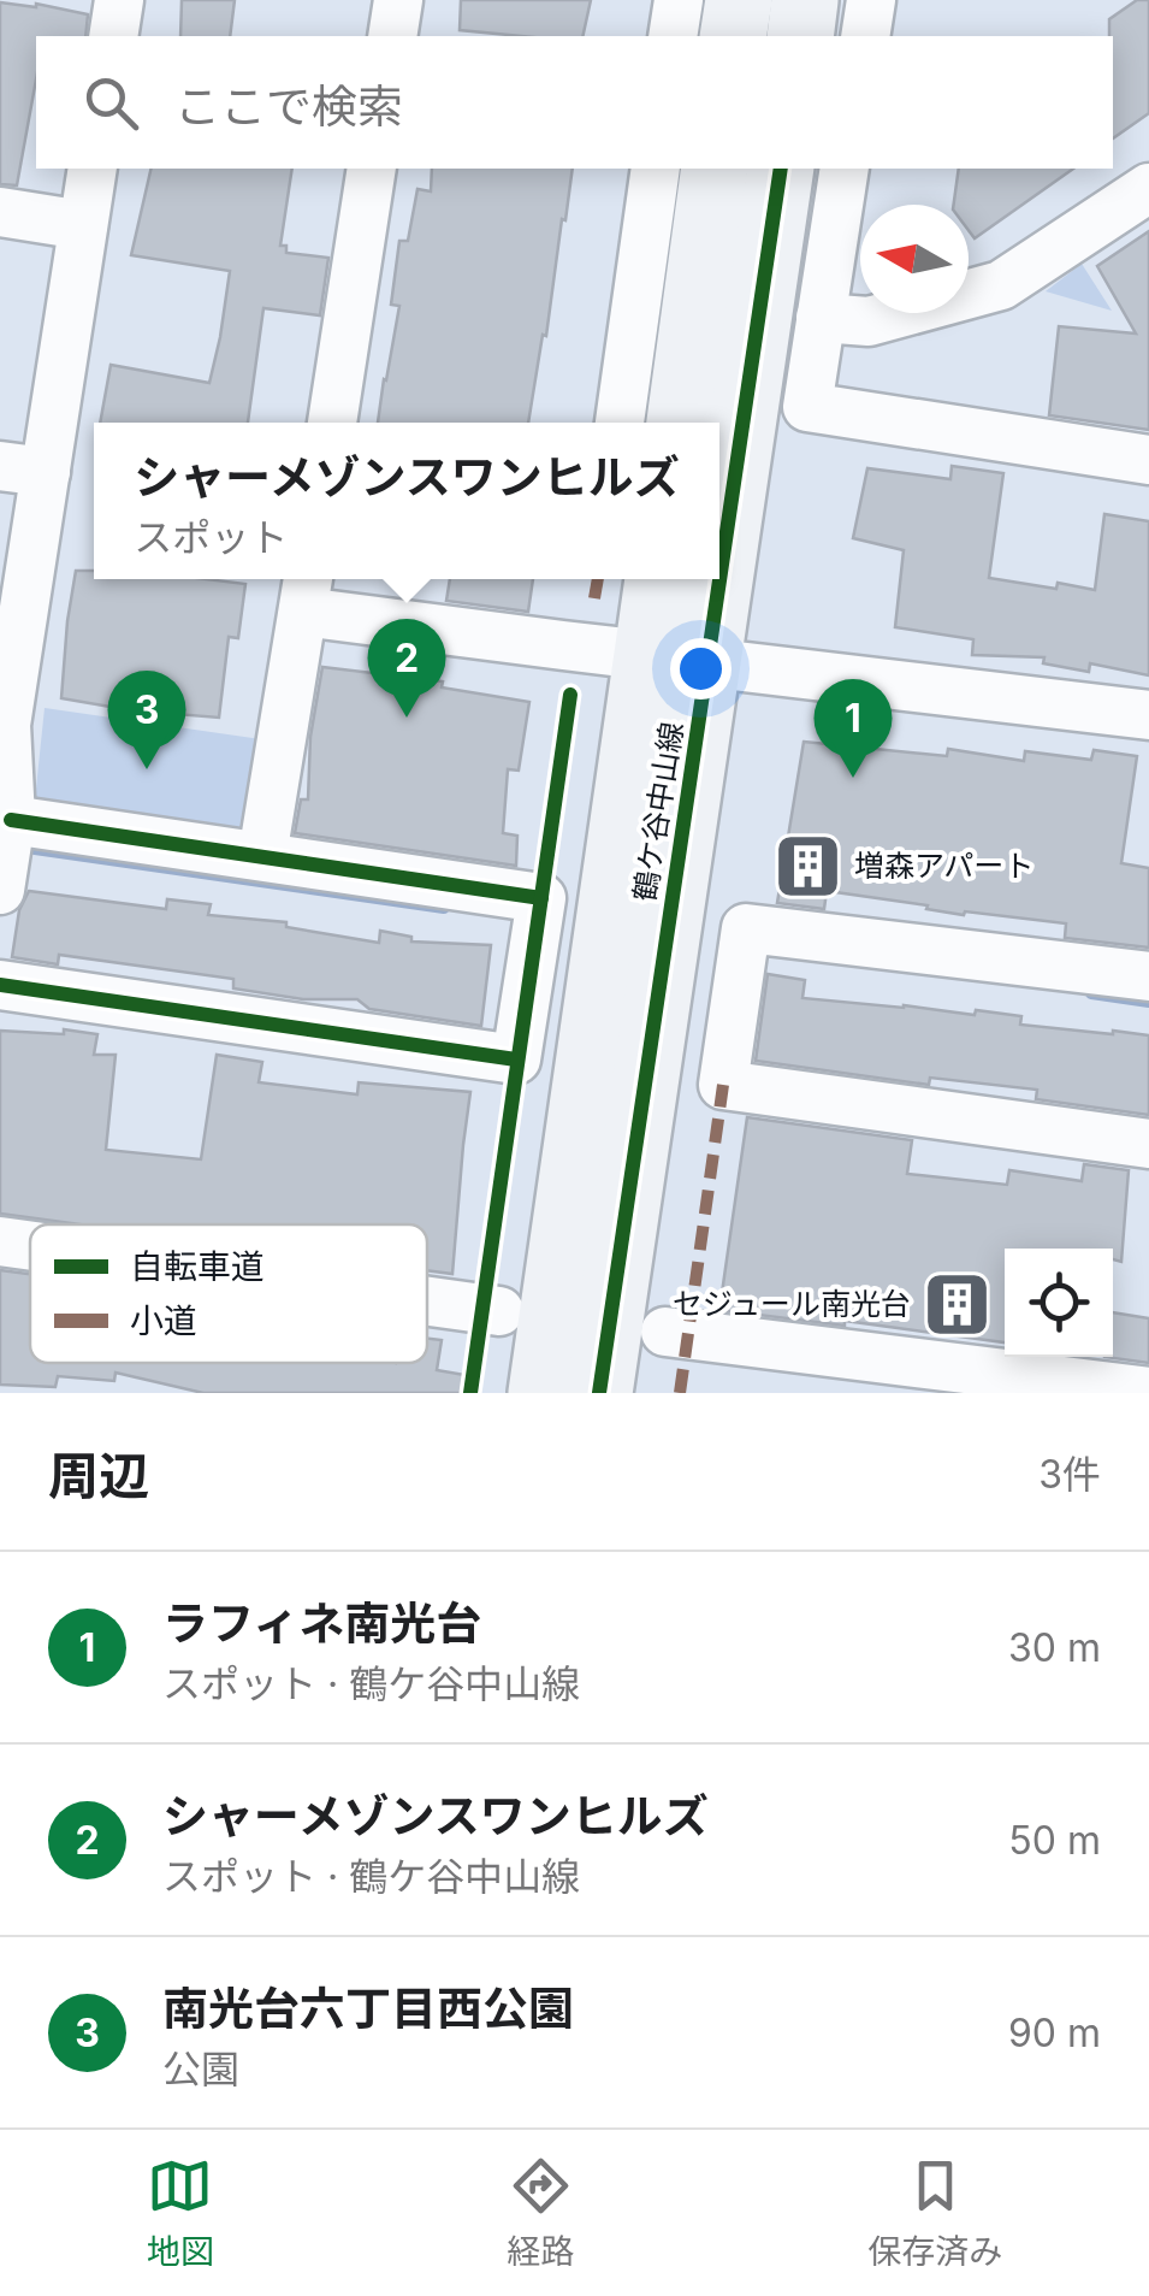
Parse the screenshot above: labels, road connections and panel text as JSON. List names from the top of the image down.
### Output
{
  "streets": {
    "street": ["鶴ケ谷中山線"]
  },
  "places": {
    "building": ["増森アパート", "セジュール南光台"]
  },
  "legend": ["自転車道", "小道"],
  "north": "left",
  "page": {
    "search": "ここで検索",
    "popup": ["シャーメゾンスワンヒルズ", "スポット"],
    "pins": ["2", "3", "1"],
    "heading": ["周辺", "3件"],
    "list": [
      {
        "mark": "1",
        "name": "ラフィネ南光台",
        "note": "スポット · 鶴ケ谷中山線",
        "value": "30 m"
      },
      {
        "mark": "2",
        "name": "シャーメゾンスワンヒルズ",
        "note": "スポット · 鶴ケ谷中山線",
        "value": "50 m"
      },
      {
        "mark": "3",
        "name": "南光台六丁目西公園",
        "note": "公園",
        "value": "90 m"
      }
    ],
    "nav": ["地図", "経路", "保存済み"]
  }
}
